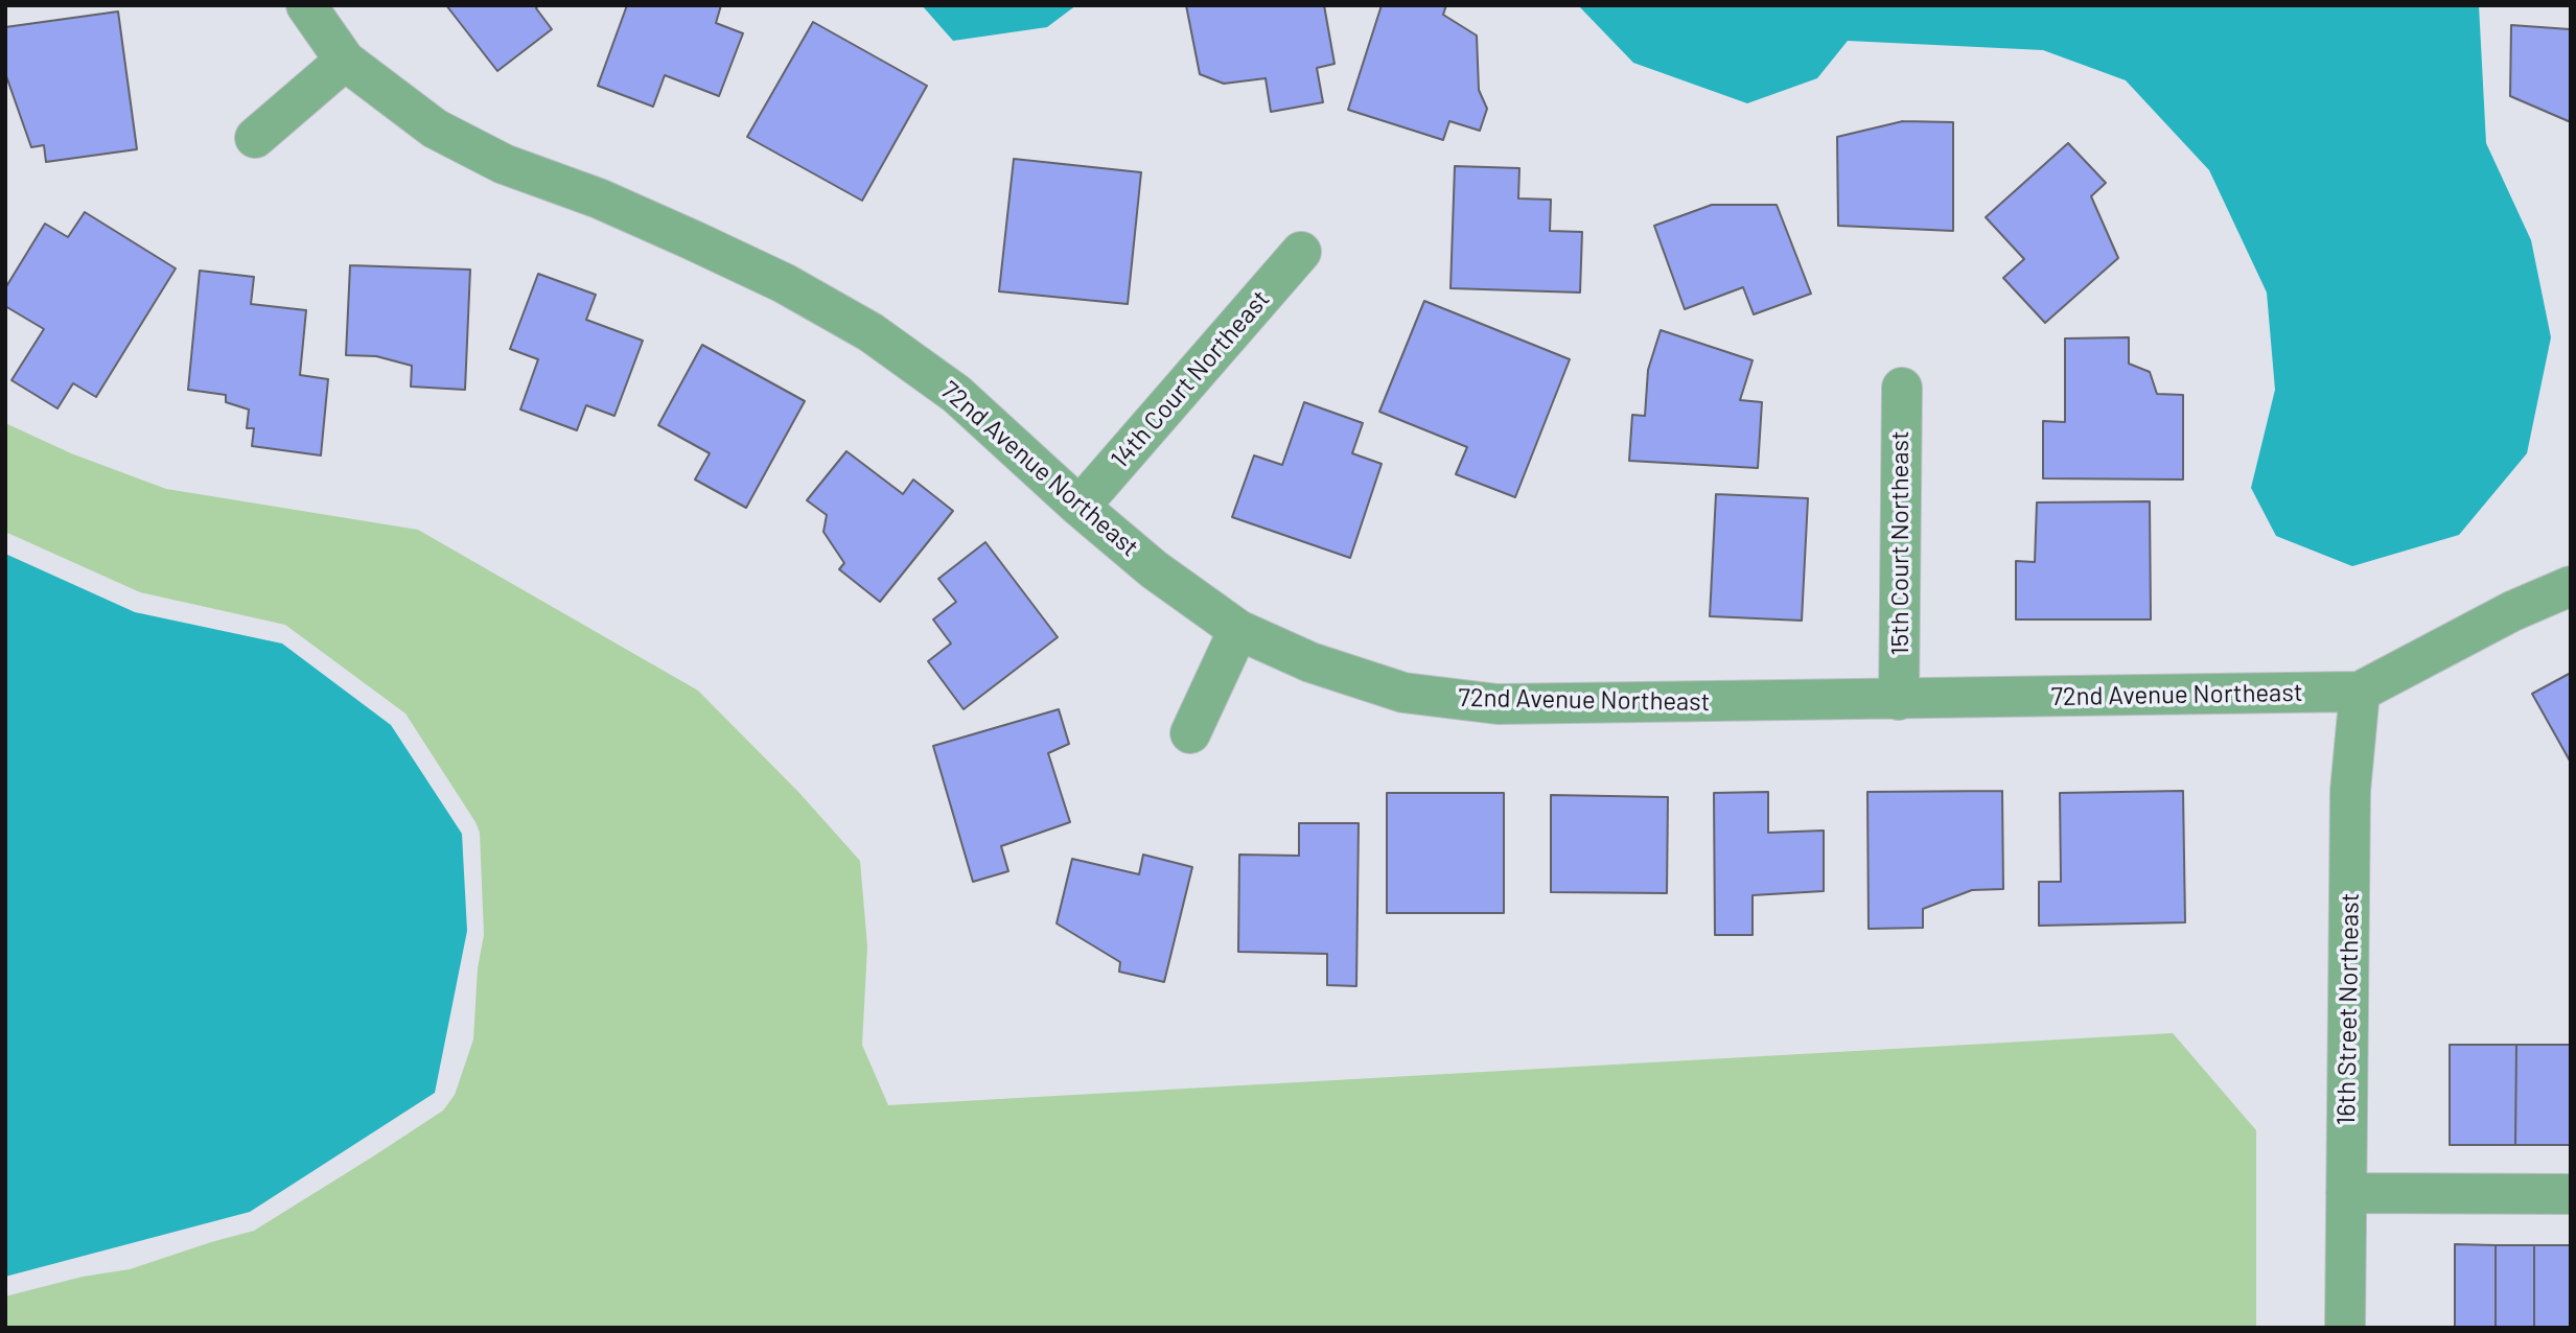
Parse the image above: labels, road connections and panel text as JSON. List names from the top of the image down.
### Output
{
  "streets": {
    "street": [
      "14th Court Northeast",
      "72nd Avenue Northeast",
      "15th Court Northeast",
      "16th Street Northeast"
    ]
  },
  "crossings": [
    ["14th Court Northeast", "72nd Avenue Northeast"],
    ["72nd Avenue Northeast", "15th Court Northeast"],
    ["72nd Avenue Northeast", "16th Street Northeast"]
  ]
}
